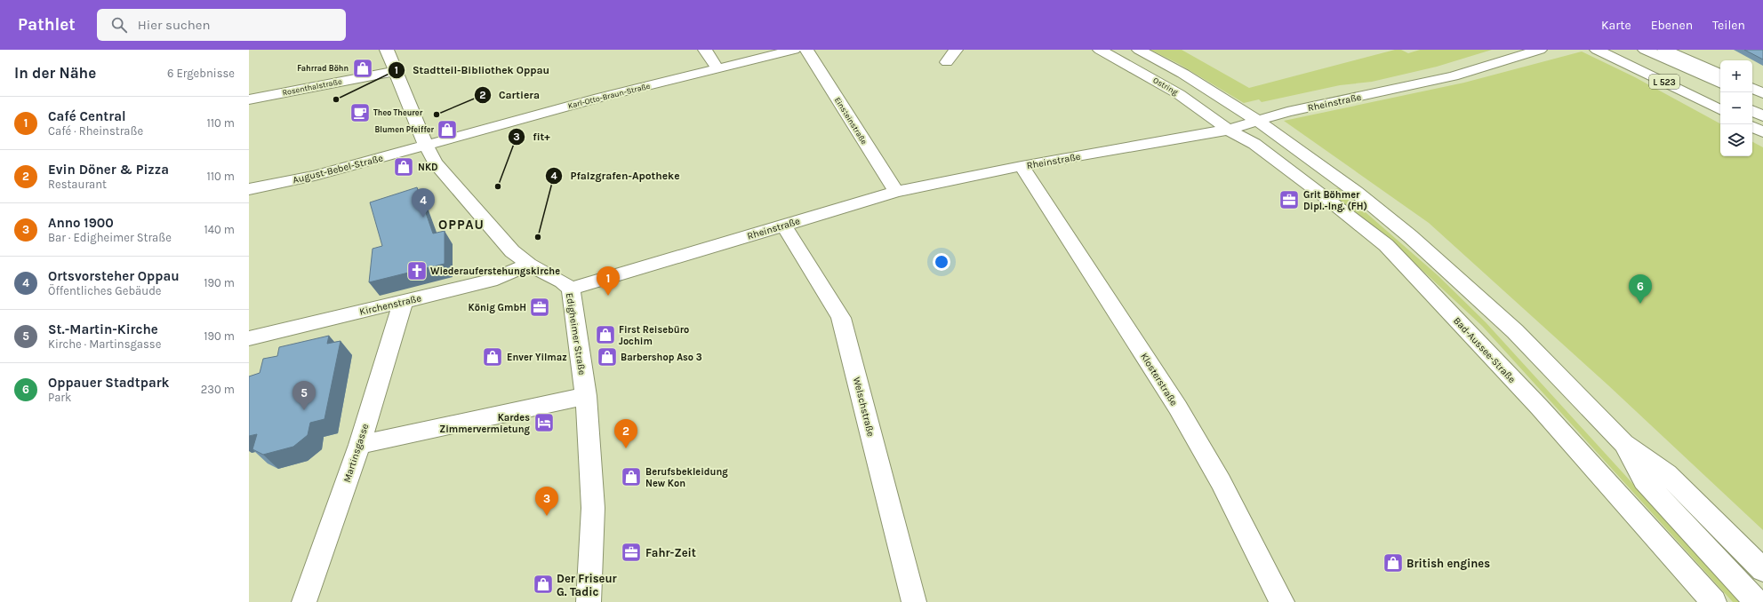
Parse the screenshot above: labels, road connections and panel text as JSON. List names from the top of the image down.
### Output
{
  "streets": {
    "main road": [
      "L 523",
      "Ostring",
      "Rosenthalstraße",
      "Karl-Otto-Braun-Straße",
      "Rheinstraße",
      "Einsteinstraße",
      "August-Bebel-Straße",
      "Kirchenstraße",
      "Edigheimer Straße",
      "Bad-Aussee-Straße",
      "Klosterstraße",
      "Welschstraße",
      "Martinsgasse"
    ]
  },
  "crossings": [
    ["Ostring", "Rheinstraße"],
    ["Ostring", "Bad-Aussee-Straße"],
    ["Rosenthalstraße", "Edigheimer Straße"],
    ["Karl-Otto-Braun-Straße", "August-Bebel-Straße"],
    ["Karl-Otto-Braun-Straße", "Edigheimer Straße"],
    ["Rheinstraße", "Einsteinstraße"],
    ["Rheinstraße", "Edigheimer Straße"],
    ["Rheinstraße", "Bad-Aussee-Straße"],
    ["Rheinstraße", "Klosterstraße"],
    ["Rheinstraße", "Welschstraße"],
    ["August-Bebel-Straße", "Edigheimer Straße"],
    ["Kirchenstraße", "Edigheimer Straße"],
    ["Kirchenstraße", "Martinsgasse"]
  ],
  "districts": ["OPPAU"],
  "places": {
    "shop": [
      "Fahrrad Böhn",
      "Blumen Pfeiffer",
      "NKD",
      "First Reisebüro Jochim",
      "Enver Yilmaz",
      "Barbershop Aso 3",
      "Berufsbekleidung New Kon",
      "British engines",
      "Der Friseur G. Tadic"
    ],
    "other": [
      "Stadtteil-Bibliothek Oppau",
      "Cartiera",
      "fit+",
      "Pfalzgrafen-Apotheke"
    ],
    "cafe": ["Theo Theurer"],
    "office": ["Grit Böhmer Dipl.-Ing. (FH)", "König GmbH", "Fahr-Zeit"],
    "church": ["Wiederauferstehungskirche"],
    "hotel": ["Kardes Zimmervermietung"]
  },
  "page": {
    "header": "Pathlet",
    "search": "Hier suchen",
    "nav": ["Karte", "Ebenen", "Teilen"],
    "heading": ["In der Nähe", "6 Ergebnisse"],
    "map_buttons": ["+", "−"],
    "list": [
      {
        "mark": "1",
        "name": "Café Central",
        "note": "Café · Rheinstraße",
        "value": "110 m"
      },
      {
        "mark": "2",
        "name": "Evin Döner & Pizza",
        "note": "Restaurant",
        "value": "110 m"
      },
      {
        "mark": "3",
        "name": "Anno 1900",
        "note": "Bar · Edigheimer Straße",
        "value": "140 m"
      },
      {
        "mark": "4",
        "name": "Ortsvorsteher Oppau",
        "note": "Öffentliches Gebäude",
        "value": "190 m"
      },
      {
        "mark": "5",
        "name": "St.-Martin-Kirche",
        "note": "Kirche · Martinsgasse",
        "value": "190 m"
      },
      {
        "mark": "6",
        "name": "Oppauer Stadtpark",
        "note": "Park",
        "value": "230 m"
      }
    ],
    "pins": [
      "4",
      "1",
      "6",
      "5",
      "2",
      "3"
    ]
  }
}
